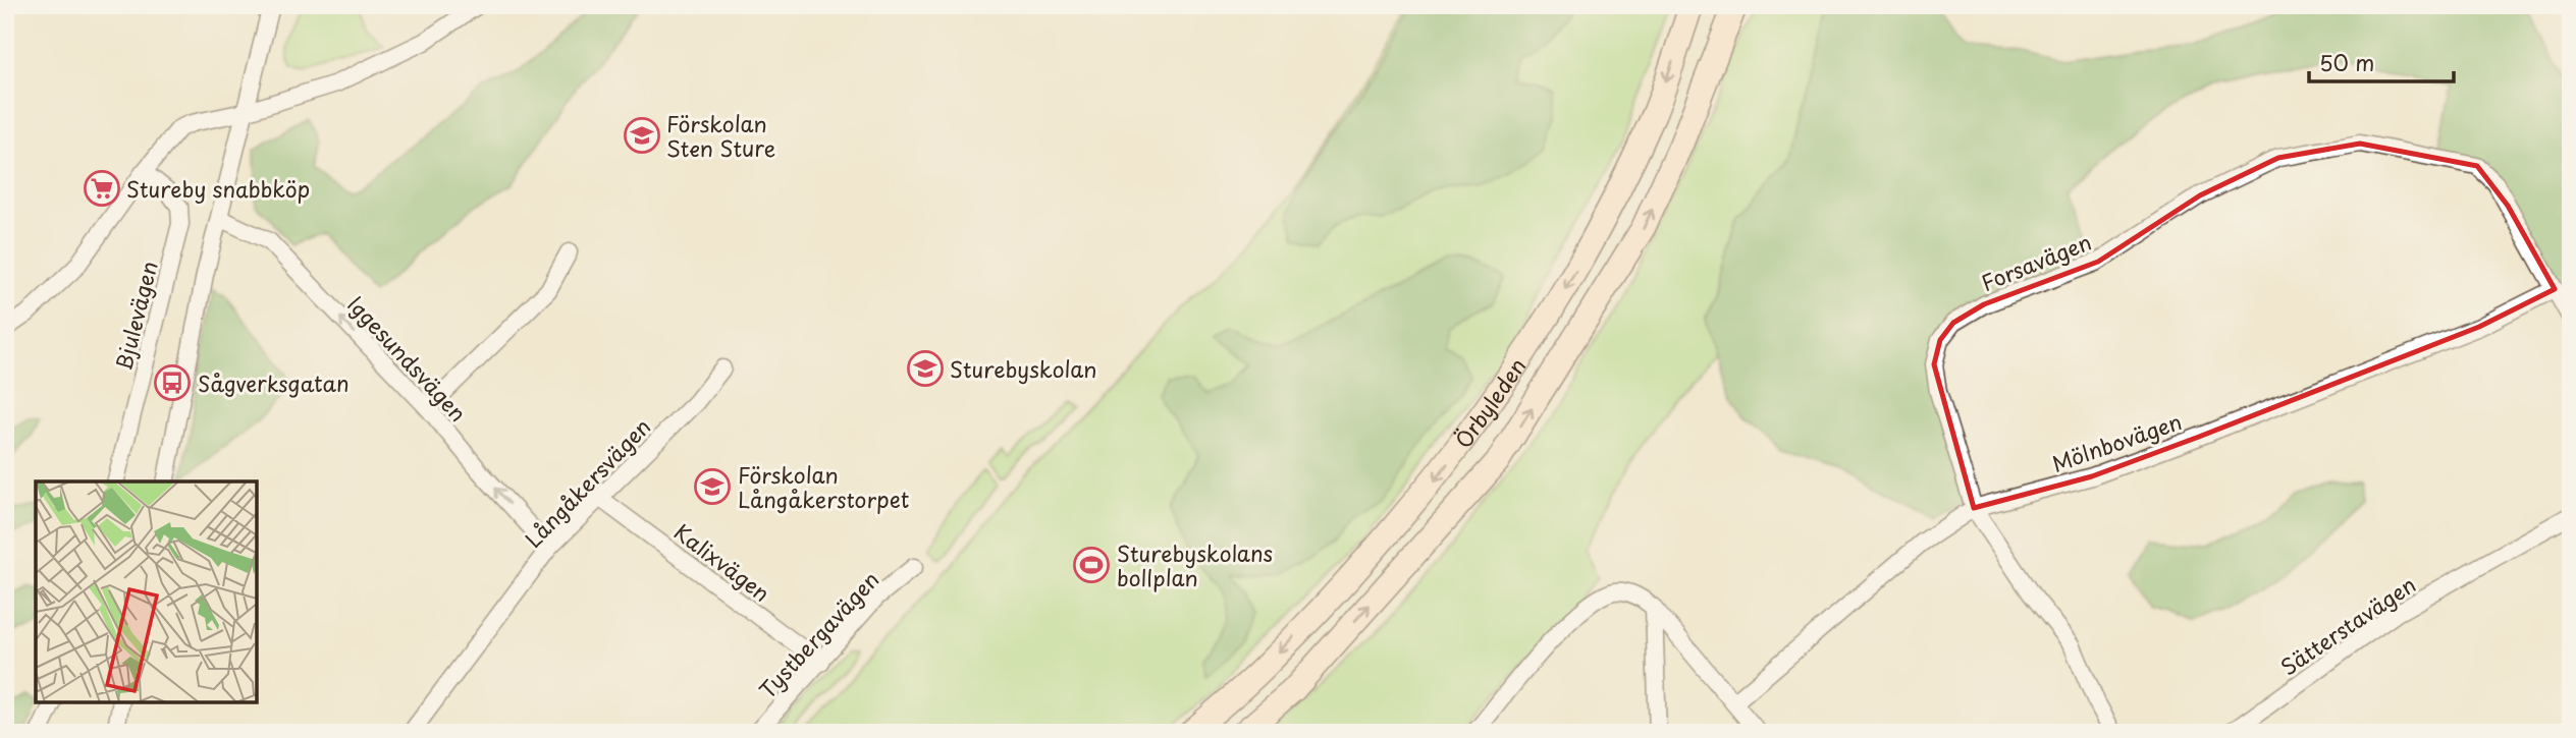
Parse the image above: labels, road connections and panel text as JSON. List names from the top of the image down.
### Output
{
  "streets": {
    "main road": ["Örbyleden"],
    "street": [
      "Forsavägen",
      "Bjulevägen",
      "Iggesundsvägen",
      "Mölnbovägen",
      "Långåkersvägen",
      "Kalixvägen",
      "Sätterstavägen",
      "Tystbergavägen"
    ]
  },
  "crossings": [
    ["Forsavägen", "Mölnbovägen"],
    ["Iggesundsvägen", "Långåkersvägen"],
    ["Långåkersvägen", "Kalixvägen"],
    ["Kalixvägen", "Tystbergavägen"]
  ],
  "one_way": ["Iggesundsvägen"],
  "places": {
    "school or university": ["Förskolan Sten Sture", "Sturebyskolan", "Förskolan Långåkerstorpet"],
    "supermarket": ["Stureby snabbköp"],
    "bus stop": ["Sågverksgatan"],
    "sports": ["Sturebyskolans bollplan"]
  },
  "scale_bar": "50 m"
}
